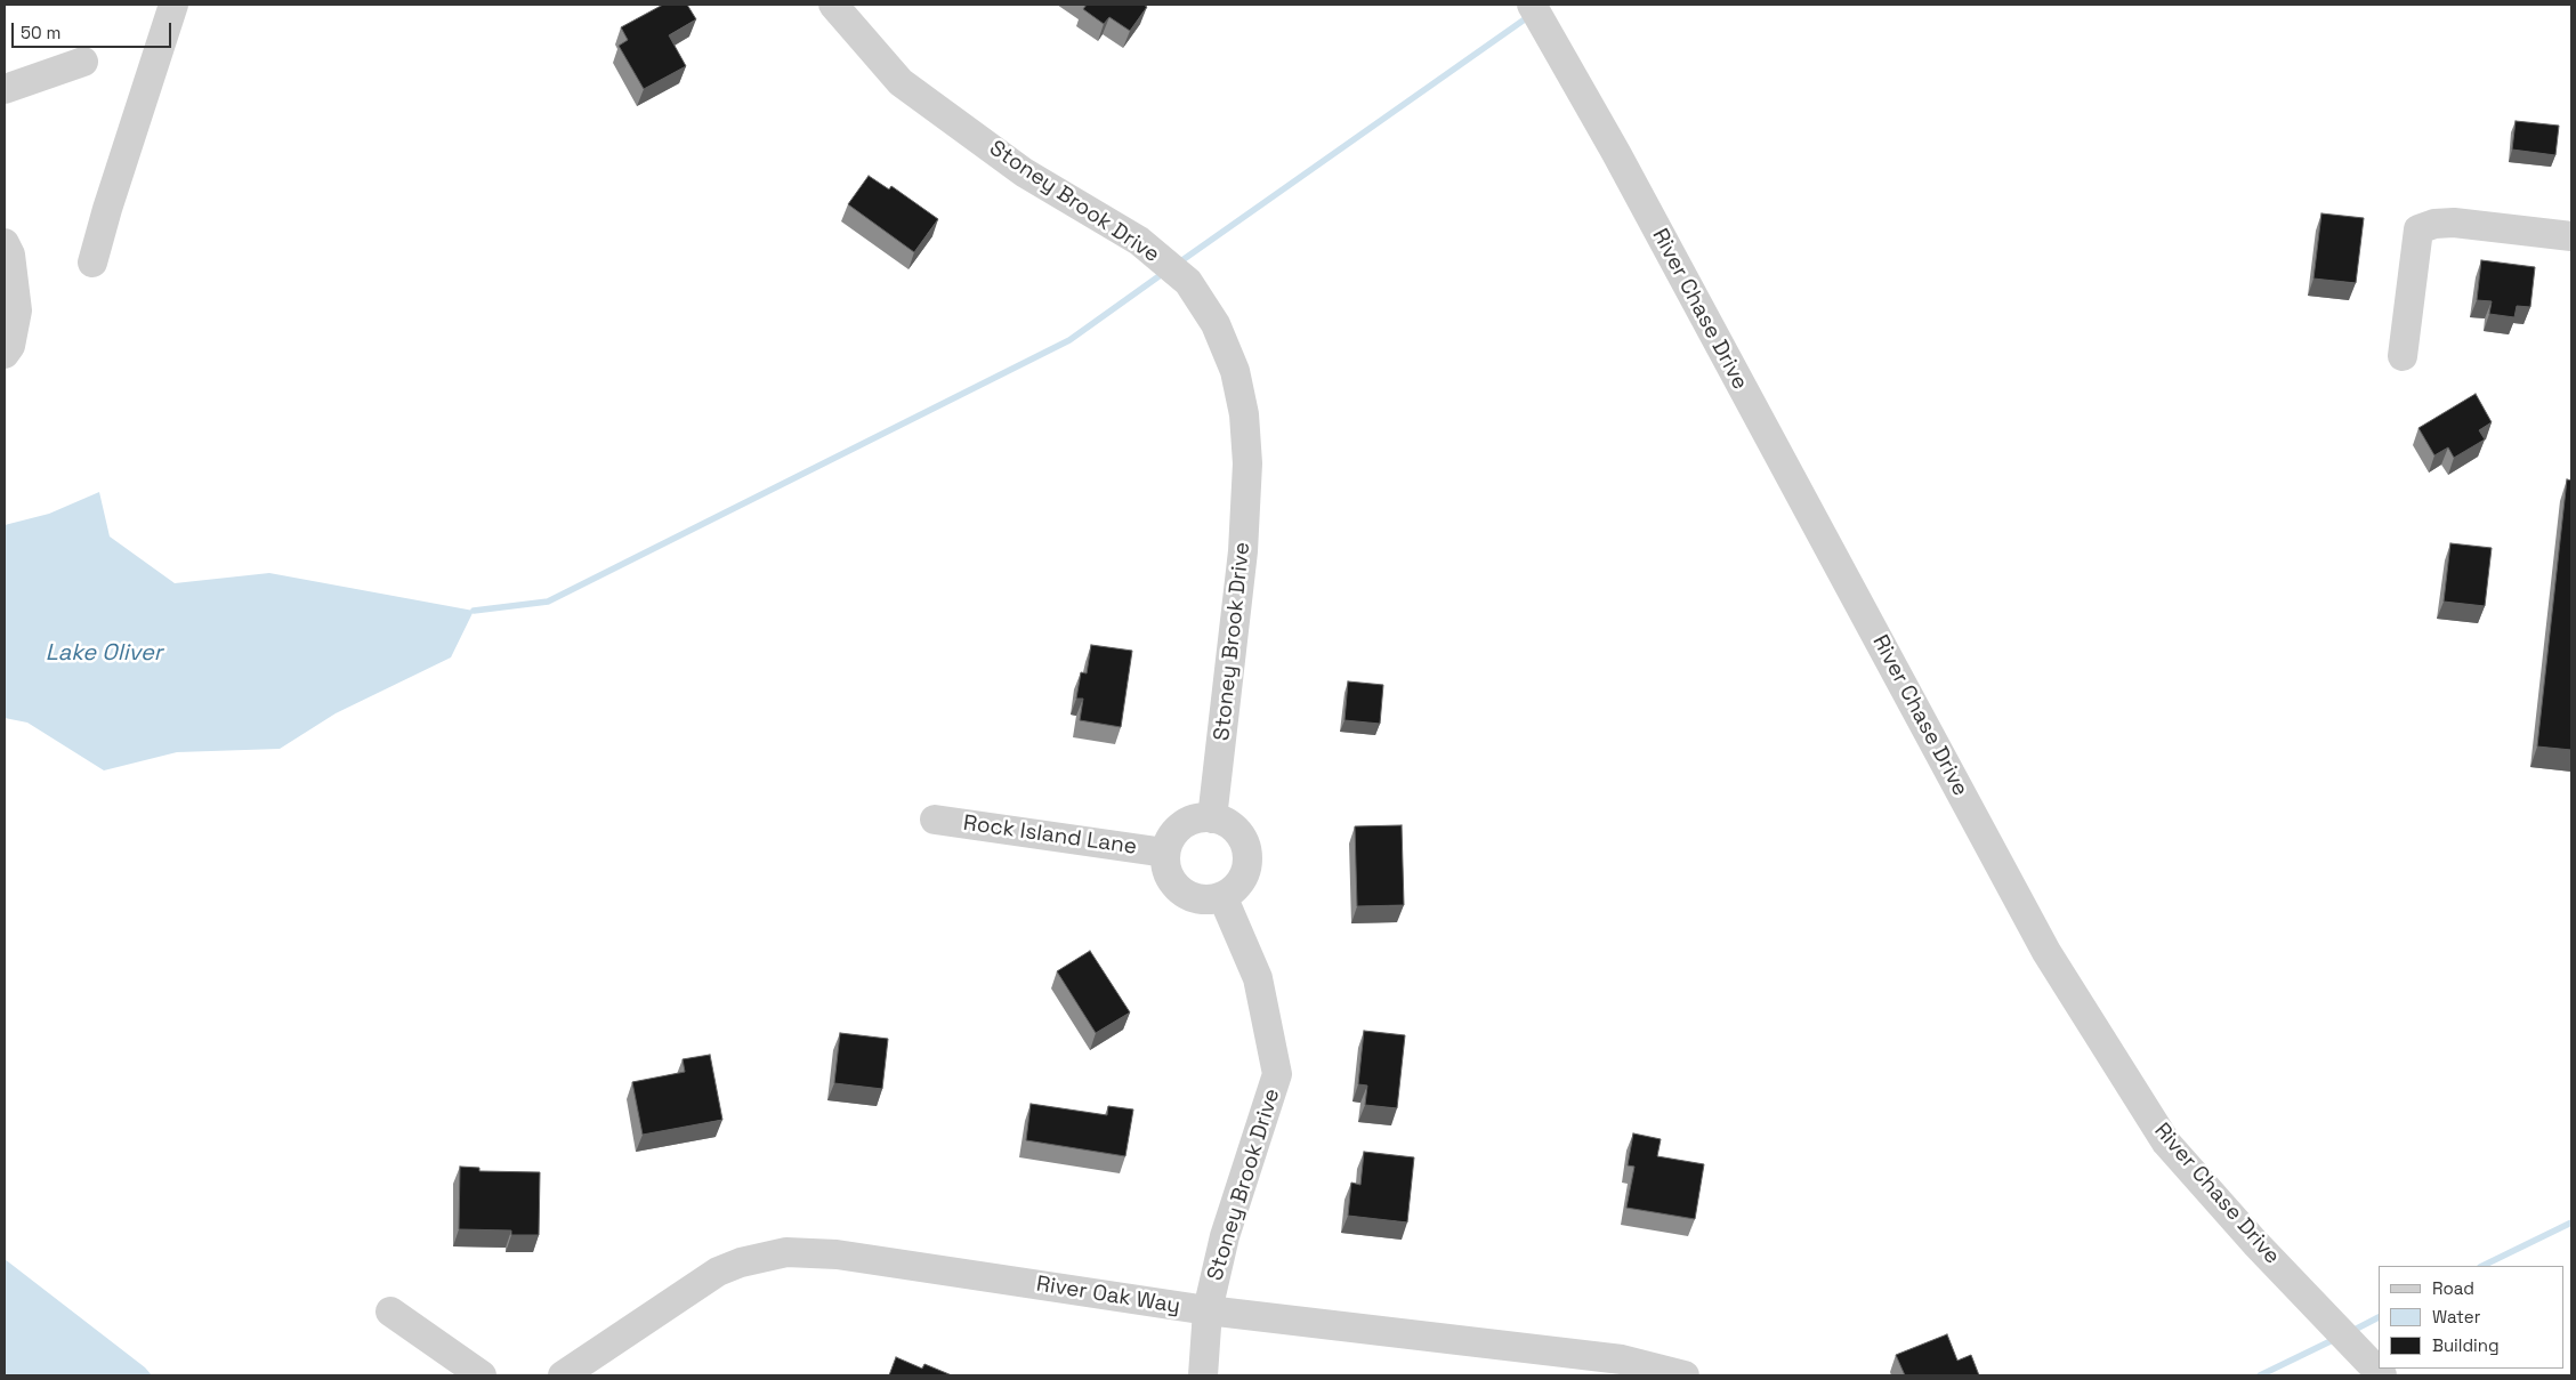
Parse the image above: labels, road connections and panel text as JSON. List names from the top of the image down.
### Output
{
  "streets": {
    "street": [
      "Stoney Brook Drive",
      "River Chase Drive",
      "Rock Island Lane",
      "River Oak Way"
    ]
  },
  "crossings": [
    ["Stoney Brook Drive", "Rock Island Lane"],
    ["Stoney Brook Drive", "River Oak Way"]
  ],
  "water": ["Lake Oliver"],
  "legend": ["Road", "Water", "Building"],
  "scale_bar": "50 m"
}
